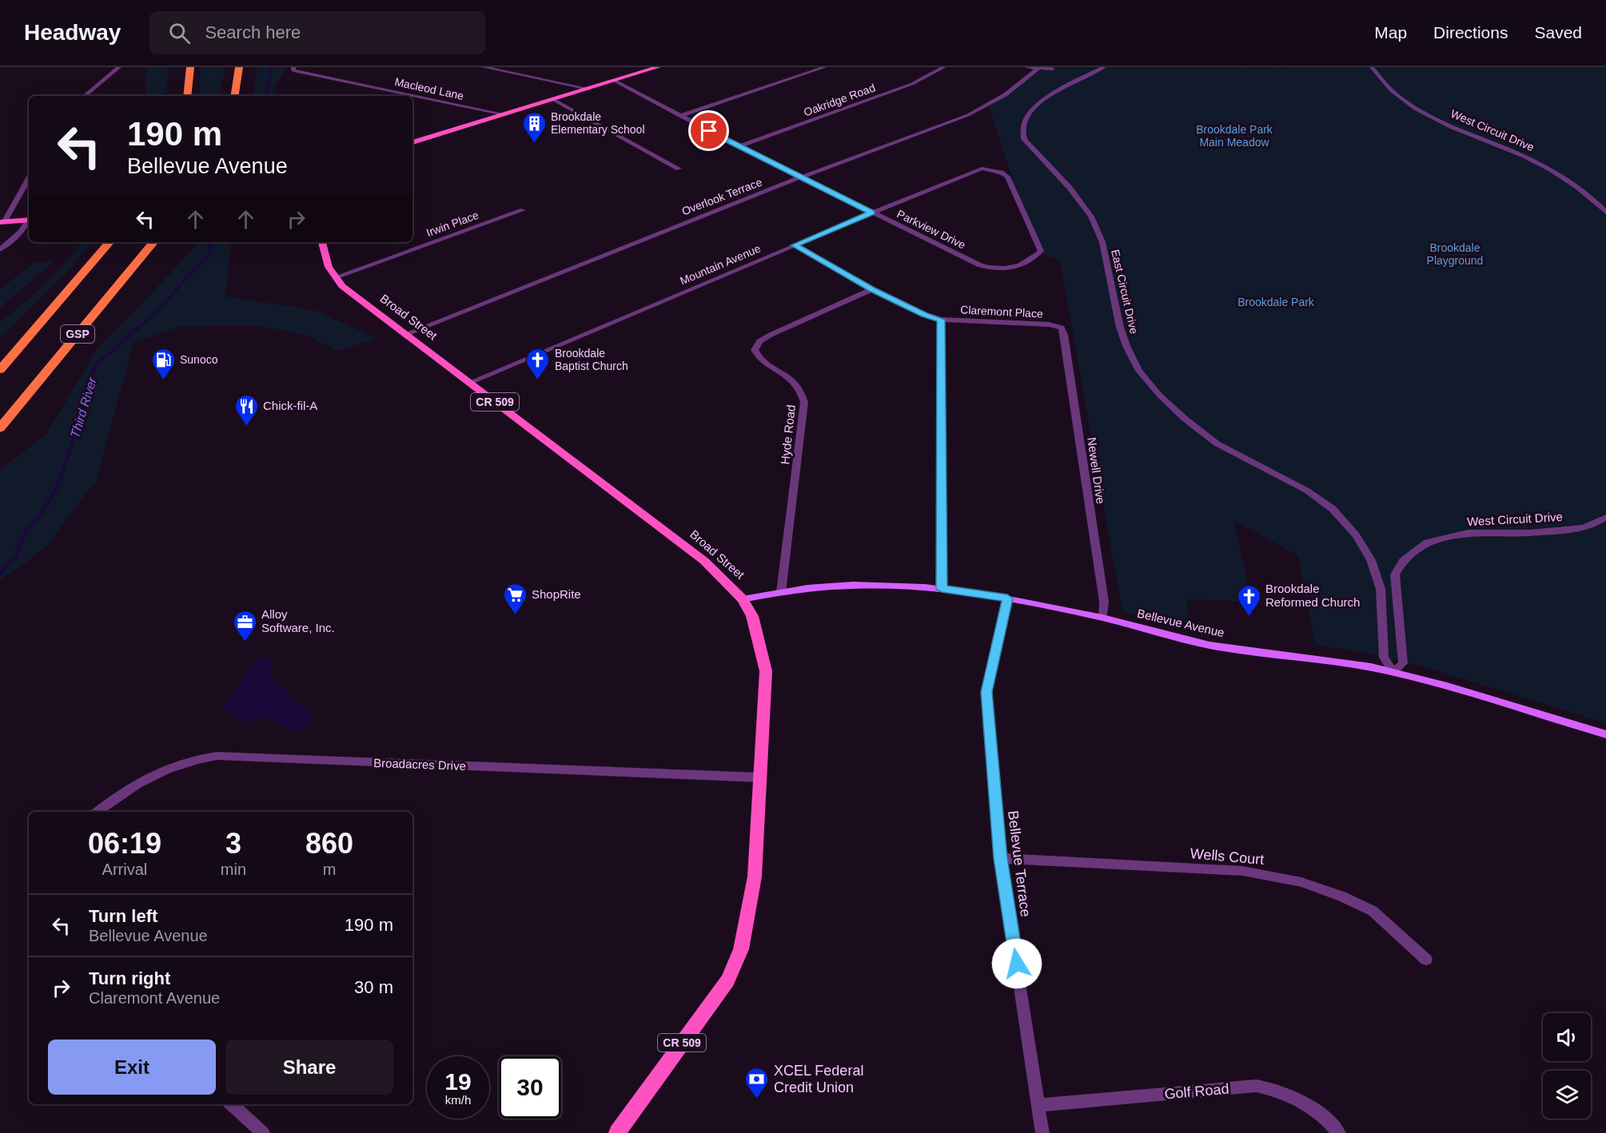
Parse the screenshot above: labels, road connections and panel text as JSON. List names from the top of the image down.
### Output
{
  "streets": {
    "highway": ["GSP"],
    "main road": ["Broad Street", "CR 509"],
    "street": [
      "Macleod Lane",
      "Oakridge Road",
      "West Circuit Drive",
      "Overlook Terrace",
      "Irwin Place",
      "Parkview Drive",
      "Mountain Avenue",
      "East Circuit Drive",
      "Claremont Place",
      "Hyde Road",
      "Newell Drive",
      "Bellevue Avenue",
      "Broadacres Drive",
      "Wells Court",
      "Bellevue Terrace",
      "Golf Road"
    ]
  },
  "crossings": [
    ["Oakridge Road", "Parkview Drive"],
    ["West Circuit Drive", "East Circuit Drive"],
    ["West Circuit Drive", "Bellevue Avenue"],
    ["Overlook Terrace", "Parkview Drive"],
    ["Overlook Terrace", "Broad Street"],
    ["Irwin Place", "Broad Street"],
    ["Parkview Drive", "Mountain Avenue"],
    ["Mountain Avenue", "Claremont Place"],
    ["Mountain Avenue", "Broad Street"],
    ["East Circuit Drive", "Bellevue Avenue"],
    ["Claremont Place", "Hyde Road"],
    ["Claremont Place", "Newell Drive"],
    ["Broad Street", "Bellevue Avenue"],
    ["Broad Street", "Broadacres Drive"],
    ["Hyde Road", "Bellevue Avenue"],
    ["Newell Drive", "Bellevue Avenue"],
    ["Bellevue Avenue", "Bellevue Terrace"],
    ["Wells Court", "Bellevue Terrace"],
    ["Bellevue Terrace", "Golf Road"]
  ],
  "water": ["Third River"],
  "parks": ["Brookdale Park Main Meadow", "Brookdale Playground", "Brookdale Park"],
  "places": {
    "building": ["Brookdale Elementary School"],
    "fuel station": ["Sunoco"],
    "church": ["Brookdale Baptist Church", "Brookdale Reformed Church"],
    "restaurant": ["Chick-fil-A"],
    "supermarket": ["ShopRite"],
    "office": ["Alloy Software, Inc."],
    "bank": ["XCEL Federal Credit Union"]
  },
  "page": {
    "header": "Headway",
    "search": "Search here",
    "nav": ["Map", "Directions", "Saved"],
    "turn": ["190 m", "Bellevue Avenue"],
    "eta": [
      "06:19",
      "Arrival",
      "3",
      "min",
      "860",
      "m"
    ],
    "list": [
      {
        "name": "Turn left",
        "note": "Bellevue Avenue",
        "value": "190 m"
      },
      {
        "name": "Turn right",
        "note": "Claremont Avenue",
        "value": "30 m"
      }
    ],
    "buttons": ["Exit", "Share"],
    "speed": "19 km/h",
    "limit": "30"
  }
}
